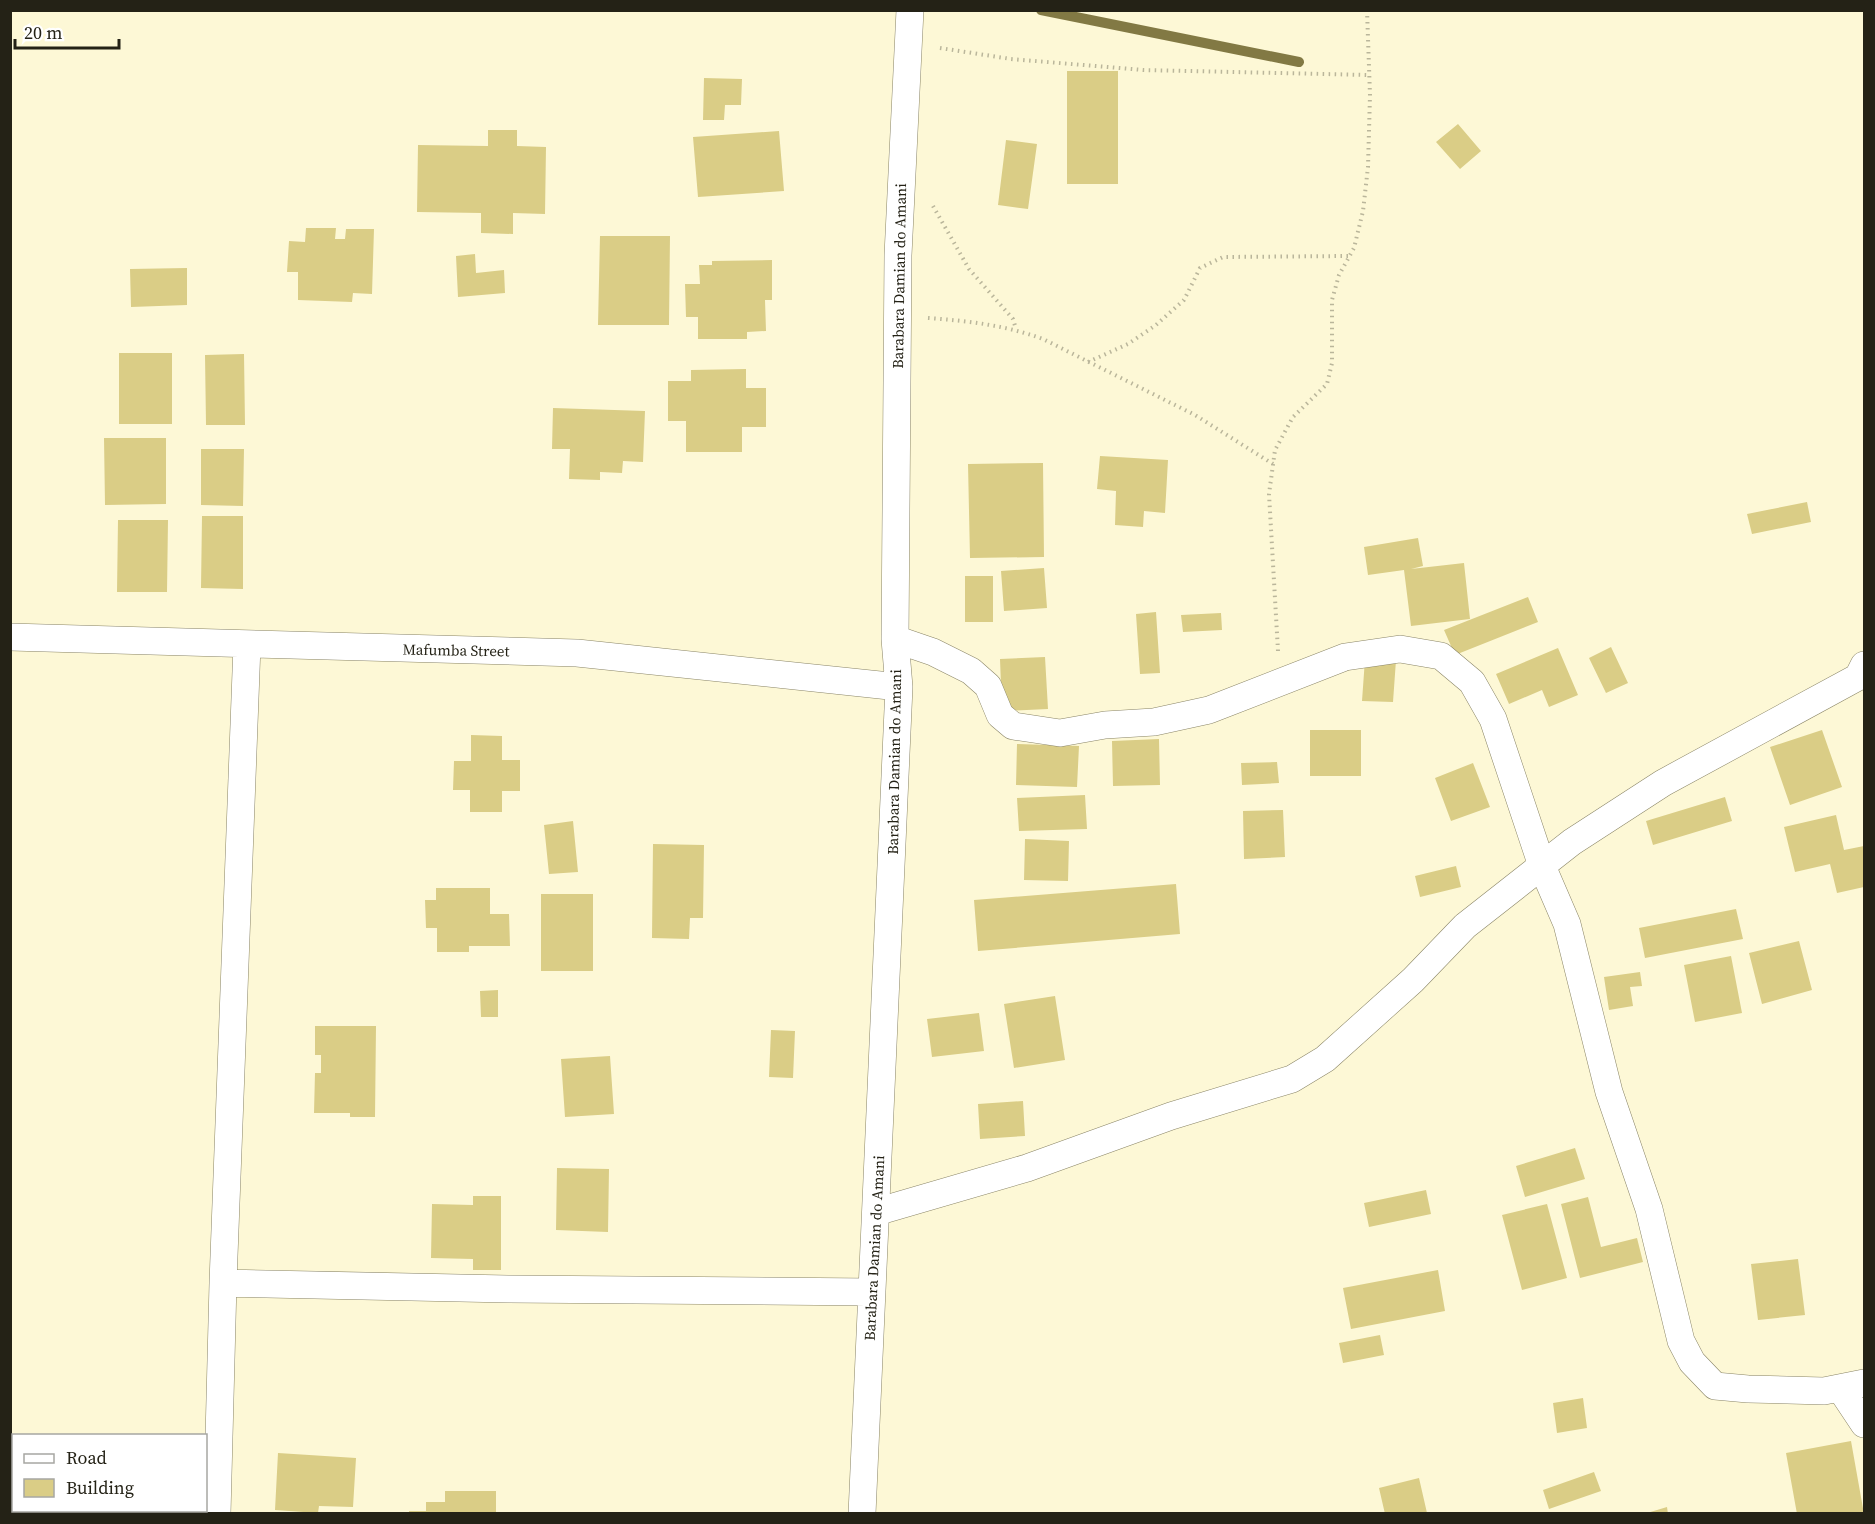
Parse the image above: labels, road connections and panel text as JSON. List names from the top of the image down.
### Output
{
  "streets": {
    "street": ["Barabara Damian do Amani", "Mafumba Street"]
  },
  "crossings": [
    ["Barabara Damian do Amani", "Mafumba Street"]
  ],
  "legend": ["Road", "Building"],
  "scale_bar": "20 m"
}
